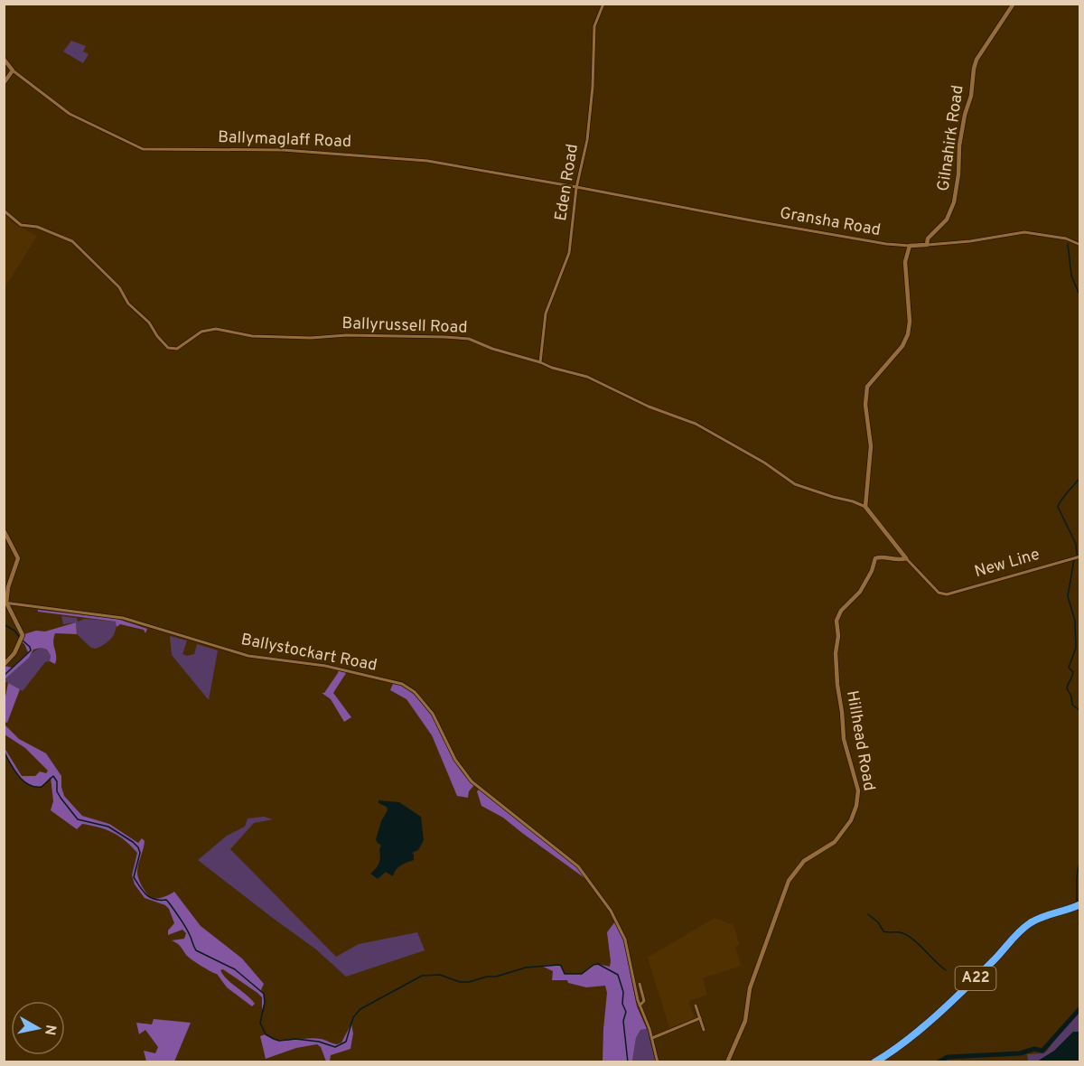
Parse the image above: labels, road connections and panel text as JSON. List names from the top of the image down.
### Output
{
  "streets": {
    "highway": ["A22"],
    "street": [
      "Gilnahirk Road",
      "Ballymaglaff Road",
      "Eden Road",
      "Gransha Road",
      "Ballyrussell Road",
      "New Line",
      "Ballystockart Road",
      "Hillhead Road"
    ]
  },
  "crossings": [
    ["Gilnahirk Road", "Gransha Road"],
    ["Ballymaglaff Road", "Eden Road"],
    ["Ballymaglaff Road", "Gransha Road"],
    ["Eden Road", "Gransha Road"],
    ["Eden Road", "Ballyrussell Road"],
    ["New Line", "Hillhead Road"]
  ],
  "north": "right"
}
